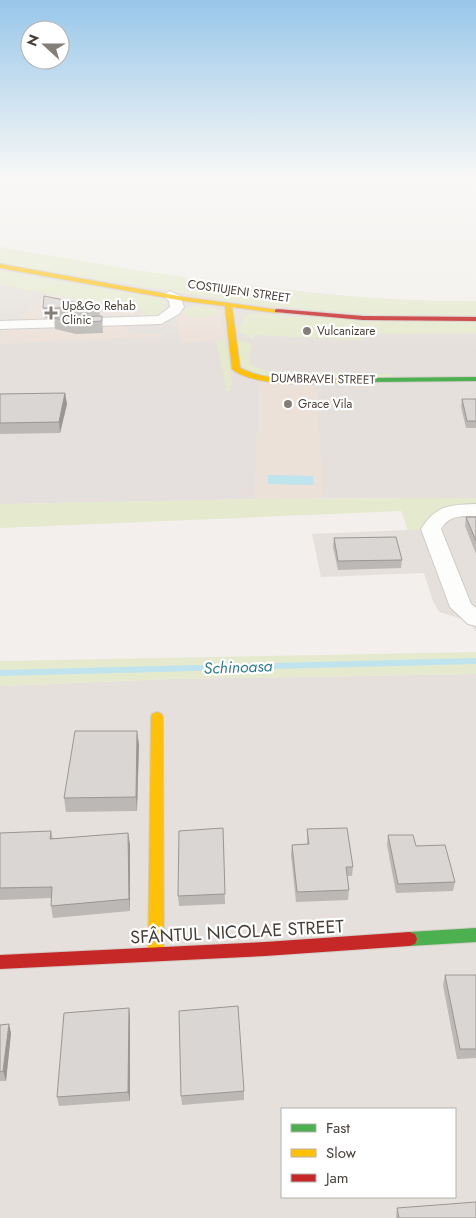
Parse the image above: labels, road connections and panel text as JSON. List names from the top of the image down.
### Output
{
  "streets": {
    "street": ["COSTIUJENI STREET", "DUMBRAVEI STREET", "SFÂNTUL NICOLAE STREET"]
  },
  "crossings": [
    ["COSTIUJENI STREET", "DUMBRAVEI STREET"]
  ],
  "water": ["Schinoasa"],
  "places": {
    "health": ["Up&Go Rehab Clinic"],
    "other": ["Vulcanizare", "Grace Vila"]
  },
  "legend": ["Fast", "Slow", "Jam"],
  "north": "left"
}
